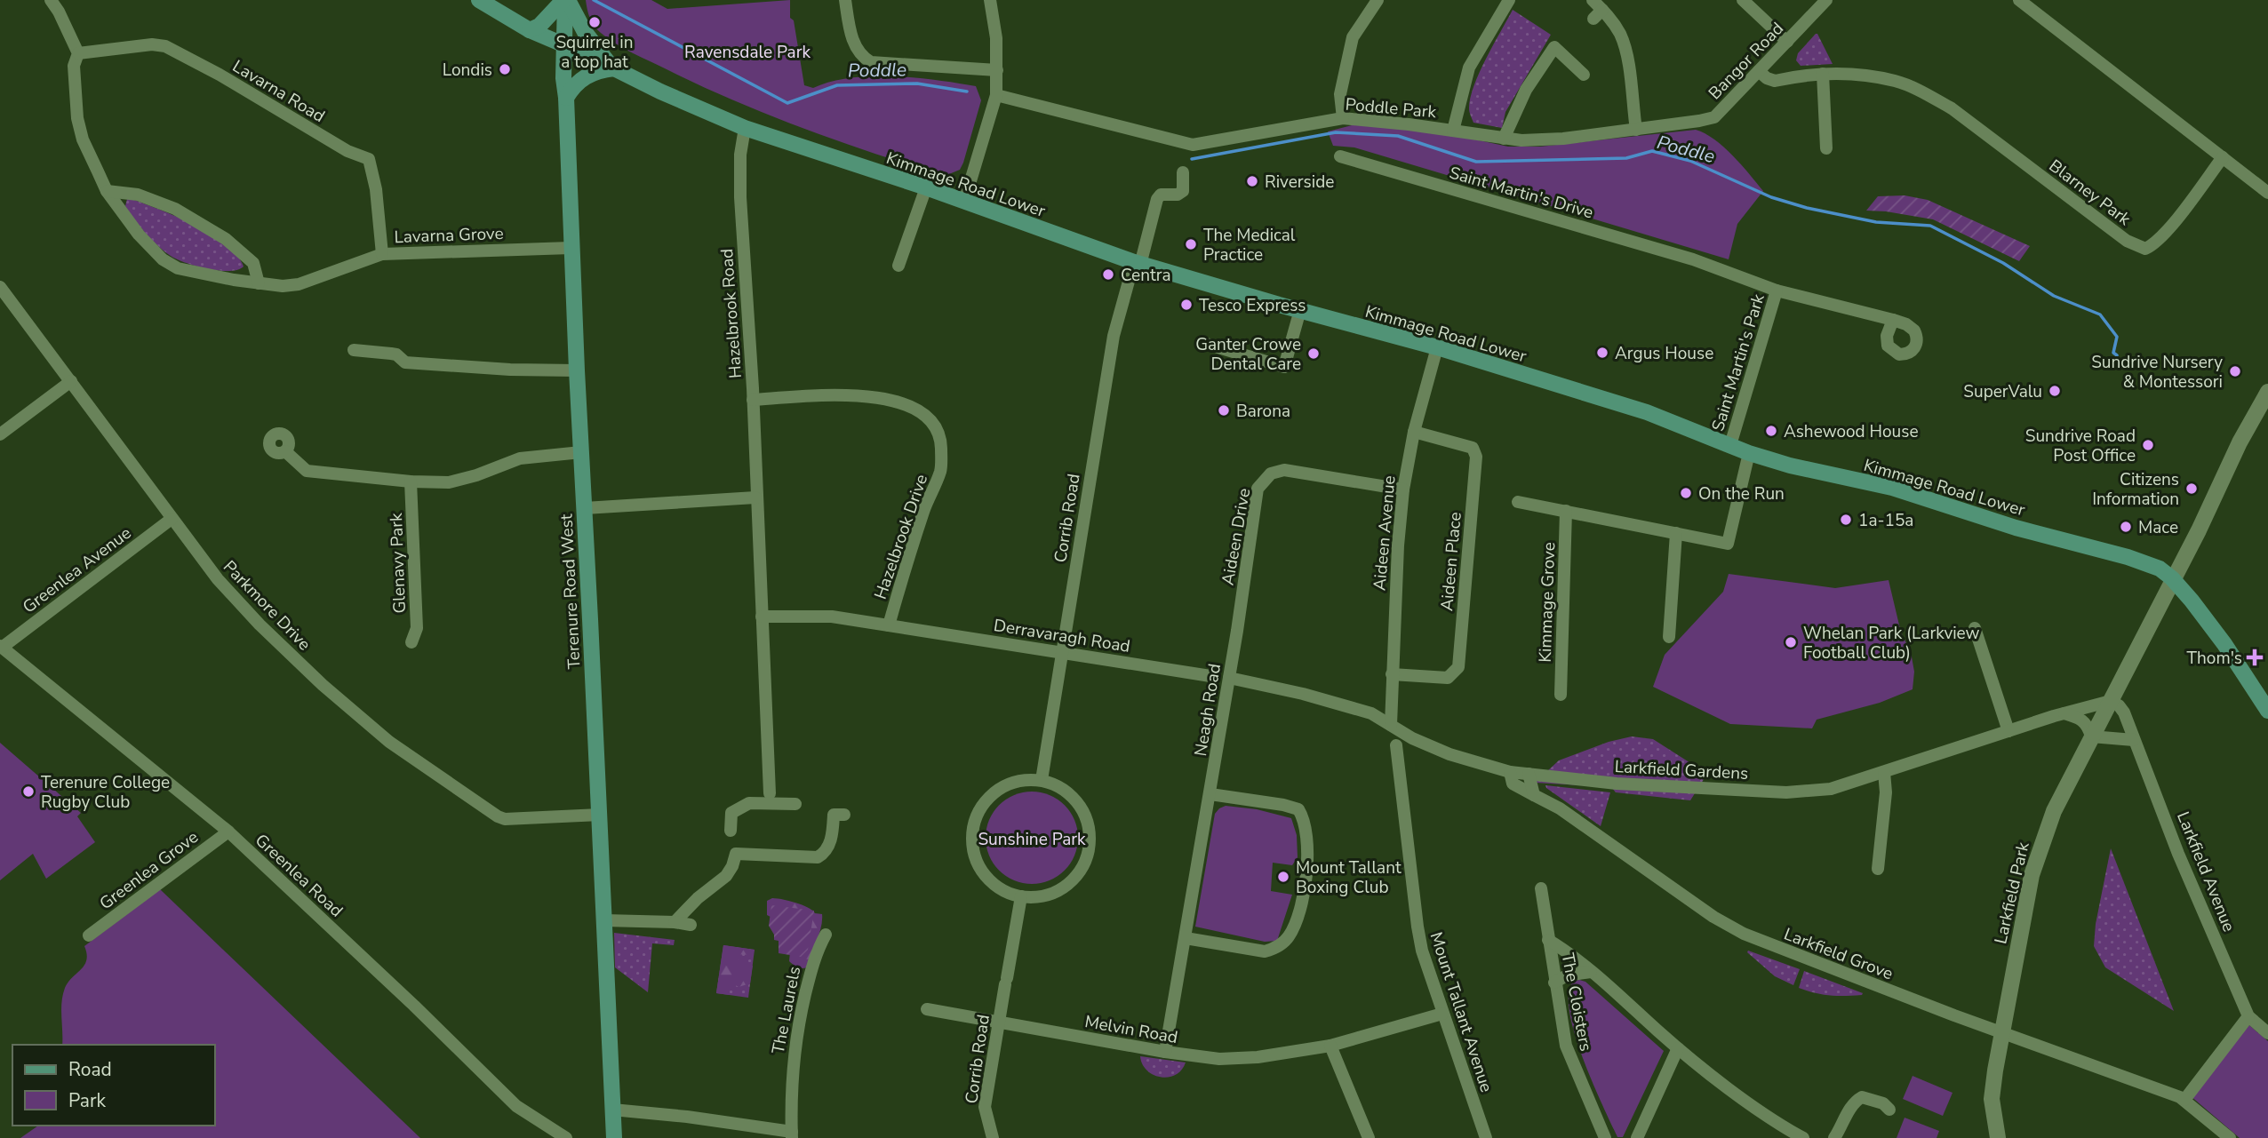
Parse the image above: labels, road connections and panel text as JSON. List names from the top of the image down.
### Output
{
  "streets": {
    "main road": ["Kimmage Road Lower", "Terenure Road West"],
    "street": [
      "Bangor Road",
      "Lavarna Road",
      "Poddle Park",
      "Saint Martin's Drive",
      "Blarney Park",
      "Lavarna Grove",
      "Hazelbrook Road",
      "Saint Martin's Park",
      "Corrib Road",
      "Aideen Avenue",
      "Hazelbrook Drive",
      "Aideen Drive",
      "Aideen Place",
      "Glenavy Park",
      "Greenlea Avenue",
      "Kimmage Grove",
      "Parkmore Drive",
      "Derravaragh Road",
      "Neagh Road",
      "Larkfield Gardens",
      "Greenlea Grove",
      "Larkfield Avenue",
      "Greenlea Road",
      "Larkfield Park",
      "Larkfield Grove",
      "The Cloisters",
      "The Laurels",
      "Mount Tallant Avenue",
      "Melvin Road"
    ]
  },
  "crossings": [
    ["Bangor Road", "Poddle Park"],
    ["Lavarna Road", "Lavarna Grove"],
    ["Kimmage Road Lower", "Hazelbrook Road"],
    ["Kimmage Road Lower", "Saint Martin's Park"],
    ["Kimmage Road Lower", "Corrib Road"],
    ["Kimmage Road Lower", "Aideen Avenue"],
    ["Kimmage Road Lower", "Terenure Road West"],
    ["Saint Martin's Drive", "Saint Martin's Park"],
    ["Lavarna Grove", "Terenure Road West"],
    ["Hazelbrook Road", "Hazelbrook Drive"],
    ["Corrib Road", "Derravaragh Road"],
    ["Corrib Road", "Melvin Road"],
    ["Aideen Avenue", "Aideen Drive"],
    ["Aideen Avenue", "Aideen Place"],
    ["Aideen Avenue", "Larkfield Gardens"],
    ["Hazelbrook Drive", "Derravaragh Road"],
    ["Aideen Drive", "Neagh Road"],
    ["Greenlea Avenue", "Parkmore Drive"],
    ["Greenlea Avenue", "Greenlea Road"],
    ["Terenure Road West", "Parkmore Drive"],
    ["Terenure Road West", "The Laurels"],
    ["Neagh Road", "Melvin Road"],
    ["Larkfield Gardens", "Larkfield Avenue"],
    ["Larkfield Gardens", "Larkfield Park"],
    ["Larkfield Gardens", "Larkfield Grove"],
    ["Greenlea Grove", "Greenlea Road"],
    ["Larkfield Avenue", "Larkfield Park"],
    ["Larkfield Park", "Larkfield Grove"],
    ["Mount Tallant Avenue", "Melvin Road"]
  ],
  "water": ["Poddle"],
  "parks": ["Ravensdale Park", "Sunshine Park"],
  "places": {
    "other": [
      "Squirrel in a top hat",
      "Londis",
      "Riverside",
      "The Medical Practice",
      "Centra",
      "Tesco Express",
      "Argus House",
      "Ganter Crowe Dental Care",
      "Sundrive Nursery & Montessori",
      "SuperValu",
      "Barona",
      "Ashewood House",
      "Sundrive Road Post Office",
      "Citizens Information",
      "On the Run",
      "1a-15a",
      "Mace",
      "Whelan Park (Larkview Football Club)",
      "Terenure College Rugby Club",
      "Mount Tallant Boxing Club"
    ],
    "health": ["Thom's"]
  },
  "legend": ["Road", "Park"]
}
